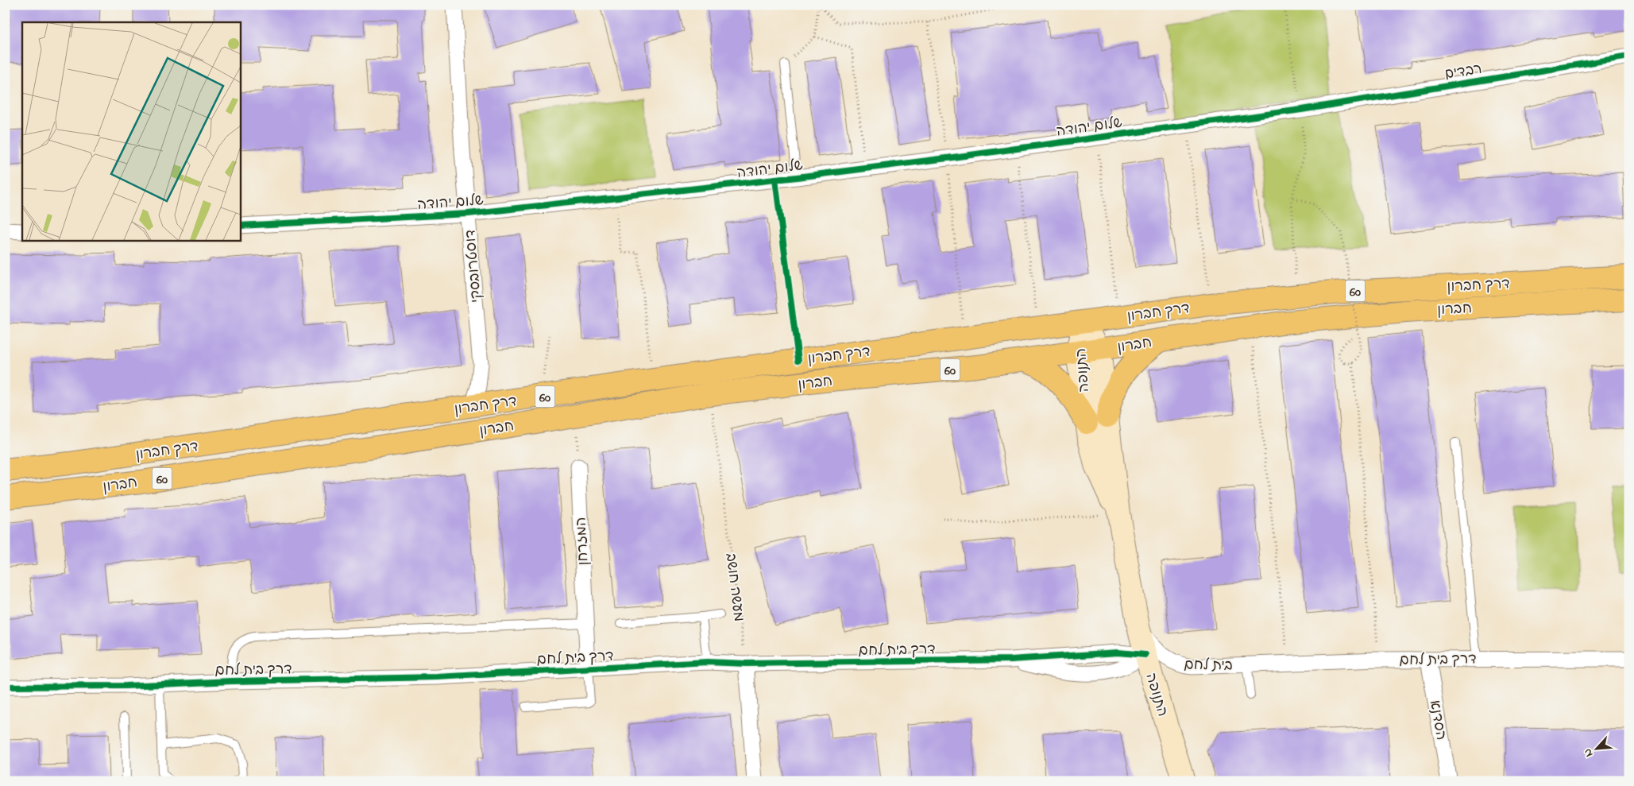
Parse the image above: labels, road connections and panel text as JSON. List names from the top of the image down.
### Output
{
  "streets": {
    "highway": ["דרך חברון", "60", "חברון"],
    "street": [
      "רבדים",
      "שלום יהודה",
      "דוסטרובסקי",
      "התנופה",
      "המזרחן",
      "דרך בית לחם",
      "בית לחם",
      "הסדנא"
    ],
    "path": ["מעשה חושב"]
  },
  "crossings": [
    ["רבדים", "שלום יהודה"],
    ["שלום יהודה", "דוסטרובסקי"],
    ["דוסטרובסקי", "דרך חברון"],
    ["דרך חברון", "התנופה"],
    ["חברון", "התנופה"],
    ["חברון", "מעשה חושב"],
    ["התנופה", "דרך בית לחם"],
    ["התנופה", "בית לחם"],
    ["המזרחן", "דרך בית לחם"],
    ["מעשה חושב", "דרך בית לחם"],
    ["דרך בית לחם", "בית לחם"],
    ["דרך בית לחם", "הסדנא"]
  ],
  "north": "bottom left"
}
